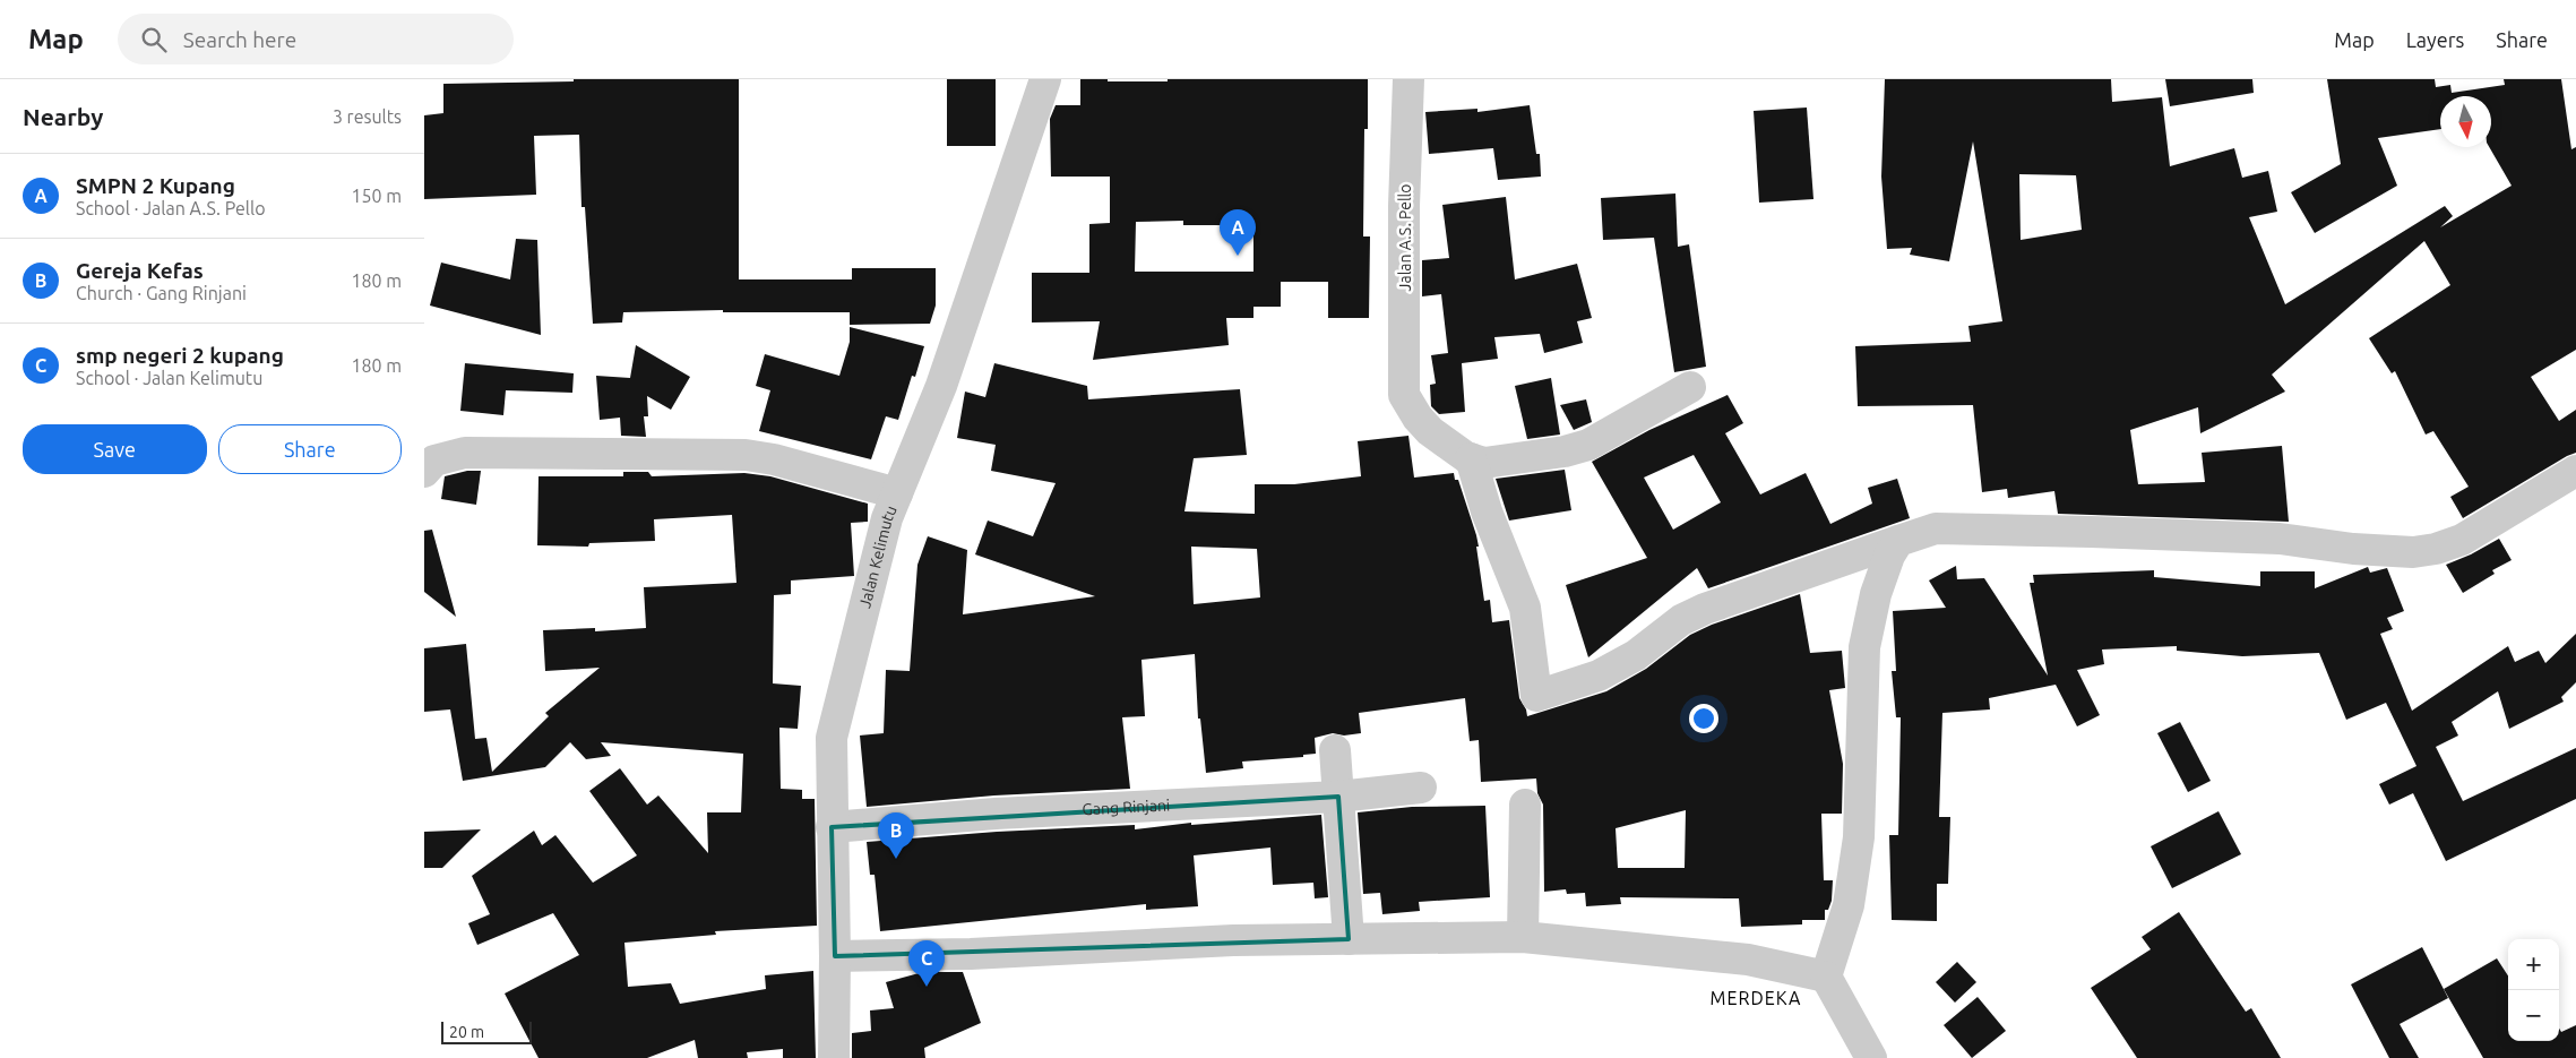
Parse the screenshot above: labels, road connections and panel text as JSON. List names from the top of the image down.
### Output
{
  "streets": {
    "street": ["Jalan A.S. Pello", "Jalan Kelimutu", "Gang Rinjani"]
  },
  "crossings": [
    ["Jalan Kelimutu", "Gang Rinjani"]
  ],
  "districts": ["MERDEKA"],
  "scale_bar": "20 m",
  "north": "bottom",
  "page": {
    "header": "Map",
    "search": "Search here",
    "nav": ["Map", "Layers", "Share"],
    "heading": ["Nearby", "3 results"],
    "list": [
      {
        "mark": "A",
        "name": "SMPN 2 Kupang",
        "note": "School · Jalan A.S. Pello",
        "value": "150 m"
      },
      {
        "mark": "B",
        "name": "Gereja Kefas",
        "note": "Church · Gang Rinjani",
        "value": "180 m"
      },
      {
        "mark": "C",
        "name": "smp negeri 2 kupang",
        "note": "School · Jalan Kelimutu",
        "value": "180 m"
      }
    ],
    "pins": ["A", "B", "C"],
    "buttons": ["Save", "Share"],
    "map_buttons": ["+", "−"],
    "scale": "20 m"
  }
}
